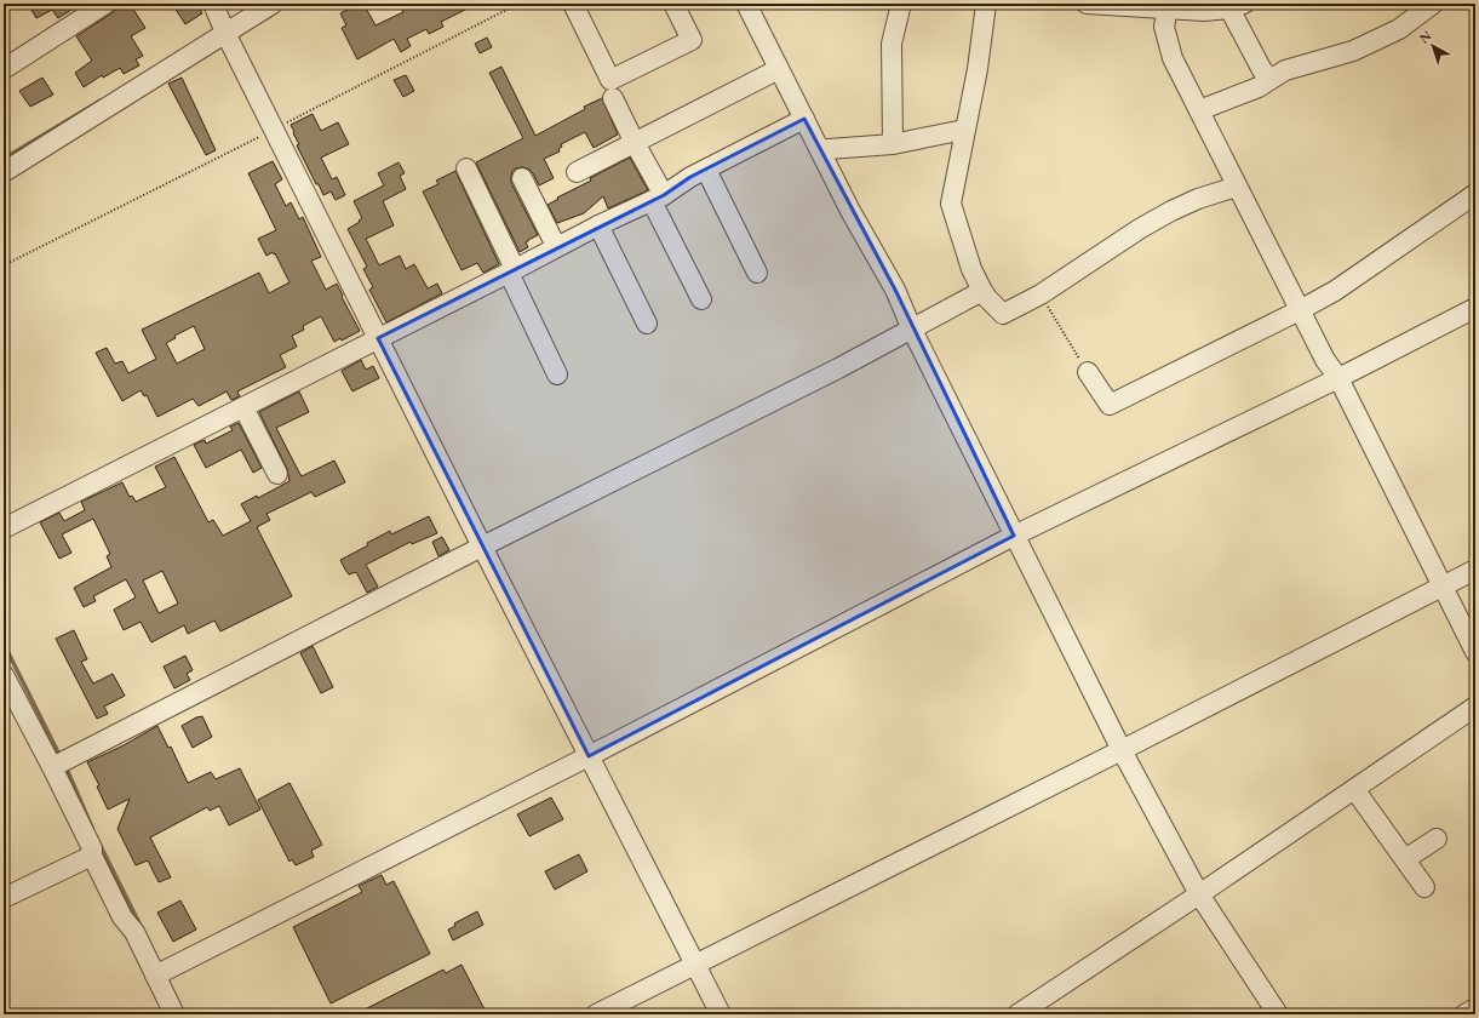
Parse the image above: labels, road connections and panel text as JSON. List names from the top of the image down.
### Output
{
  "north": "top left"
}
